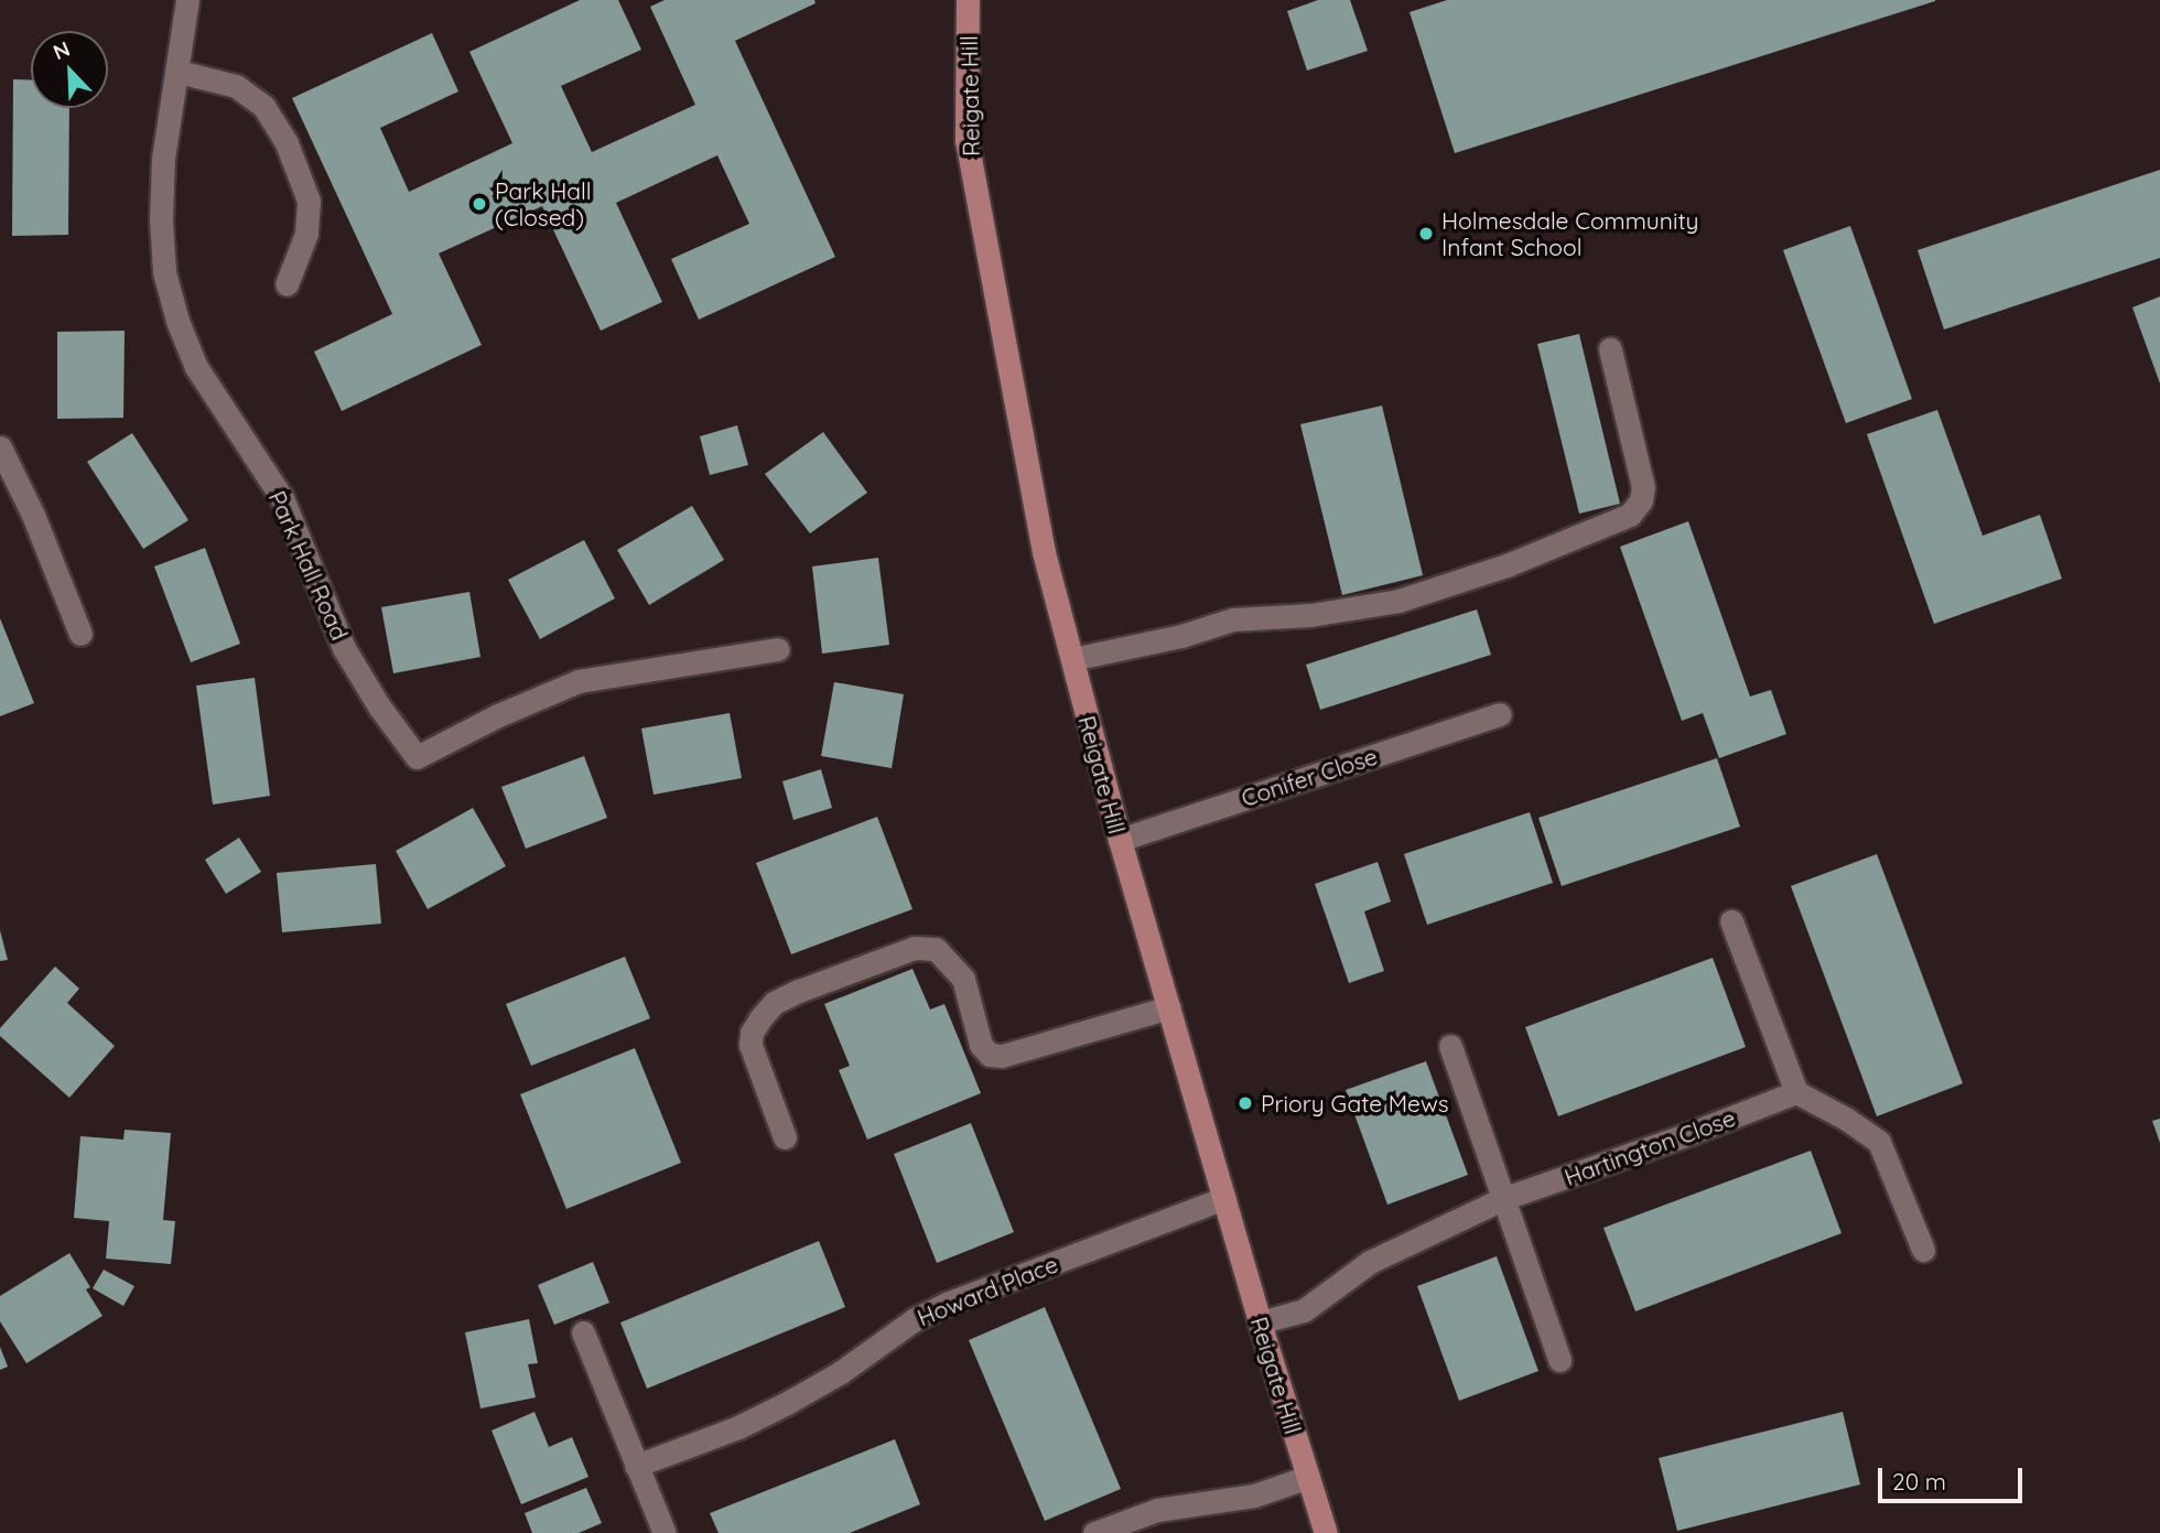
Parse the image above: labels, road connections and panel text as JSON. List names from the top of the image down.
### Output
{
  "streets": {
    "main road": ["Reigate Hill"],
    "street": [
      "Park Hall Road",
      "Conifer Close",
      "Hartington Close",
      "Howard Place"
    ]
  },
  "crossings": [
    ["Reigate Hill", "Conifer Close"],
    ["Reigate Hill", "Hartington Close"],
    ["Reigate Hill", "Howard Place"]
  ],
  "places": ["Park Hall (Closed)", "Holmesdale Community Infant School", "Priory Gate Mews"],
  "scale_bar": "20 m",
  "north": "top left"
}
